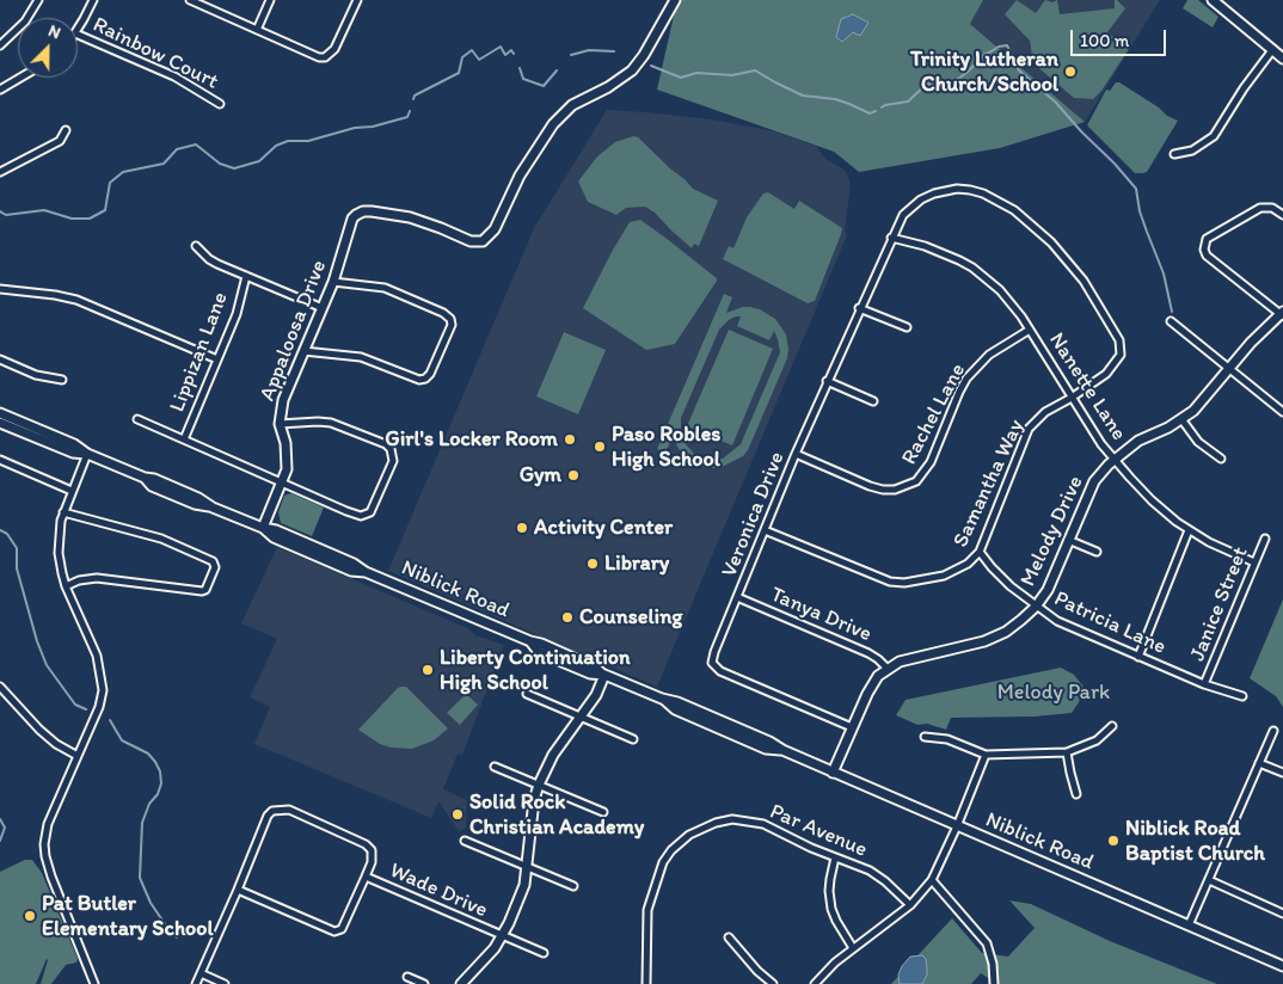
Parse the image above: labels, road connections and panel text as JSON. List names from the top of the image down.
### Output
{
  "streets": {
    "street": [
      "Rainbow Court",
      "Appaloosa Drive",
      "Lippizan Lane",
      "Nanette Lane",
      "Rachel Lane",
      "Samantha Way",
      "Veronica Drive",
      "Melody Drive",
      "Niblick Road",
      "Janice Street",
      "Tanya Drive",
      "Patricia Lane",
      "Par Avenue",
      "Wade Drive"
    ]
  },
  "crossings": [
    ["Appaloosa Drive", "Niblick Road"],
    ["Nanette Lane", "Rachel Lane"],
    ["Nanette Lane", "Samantha Way"],
    ["Nanette Lane", "Veronica Drive"],
    ["Nanette Lane", "Melody Drive"],
    ["Nanette Lane", "Janice Street"],
    ["Rachel Lane", "Veronica Drive"],
    ["Samantha Way", "Veronica Drive"],
    ["Samantha Way", "Patricia Lane"],
    ["Veronica Drive", "Melody Drive"],
    ["Veronica Drive", "Tanya Drive"],
    ["Melody Drive", "Niblick Road"],
    ["Melody Drive", "Tanya Drive"],
    ["Melody Drive", "Patricia Lane"],
    ["Janice Street", "Patricia Lane"]
  ],
  "parks": ["Melody Park"],
  "places": [
    "Trinity Lutheran Church/School",
    "Girl's Locker Room",
    "Paso Robles High School",
    "Gym",
    "Activity Center",
    "Library",
    "Counseling",
    "Liberty Continuation High School",
    "Solid Rock Christian Academy",
    "Niblick Road Baptist Church",
    "Pat Butler Elementary School"
  ],
  "scale_bar": "100 m",
  "north": "top right"
}
